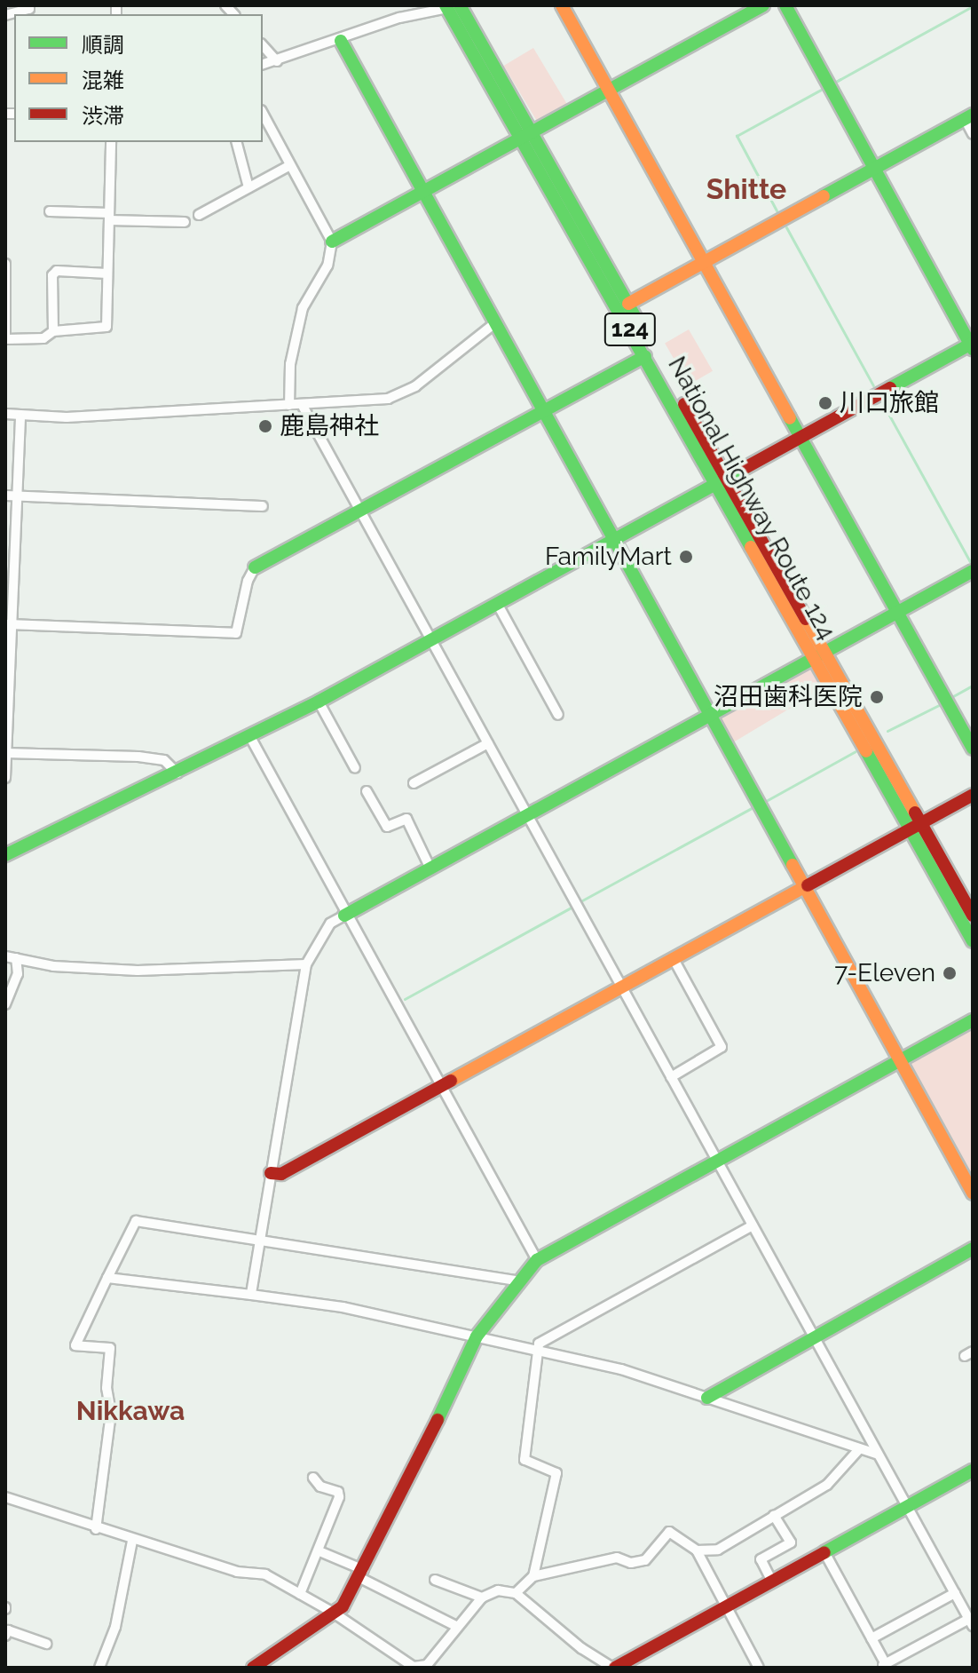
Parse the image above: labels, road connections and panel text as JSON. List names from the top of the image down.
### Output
{
  "streets": {
    "main road": ["124", "National Highway Route 124"]
  },
  "districts": ["Shitte", "Nikkawa"],
  "places": [
    "川口旅館",
    "鹿島神社",
    "FamilyMart",
    "沼田歯科医院",
    "7-Eleven"
  ],
  "legend": ["順調", "混雑", "渋滞"]
}
